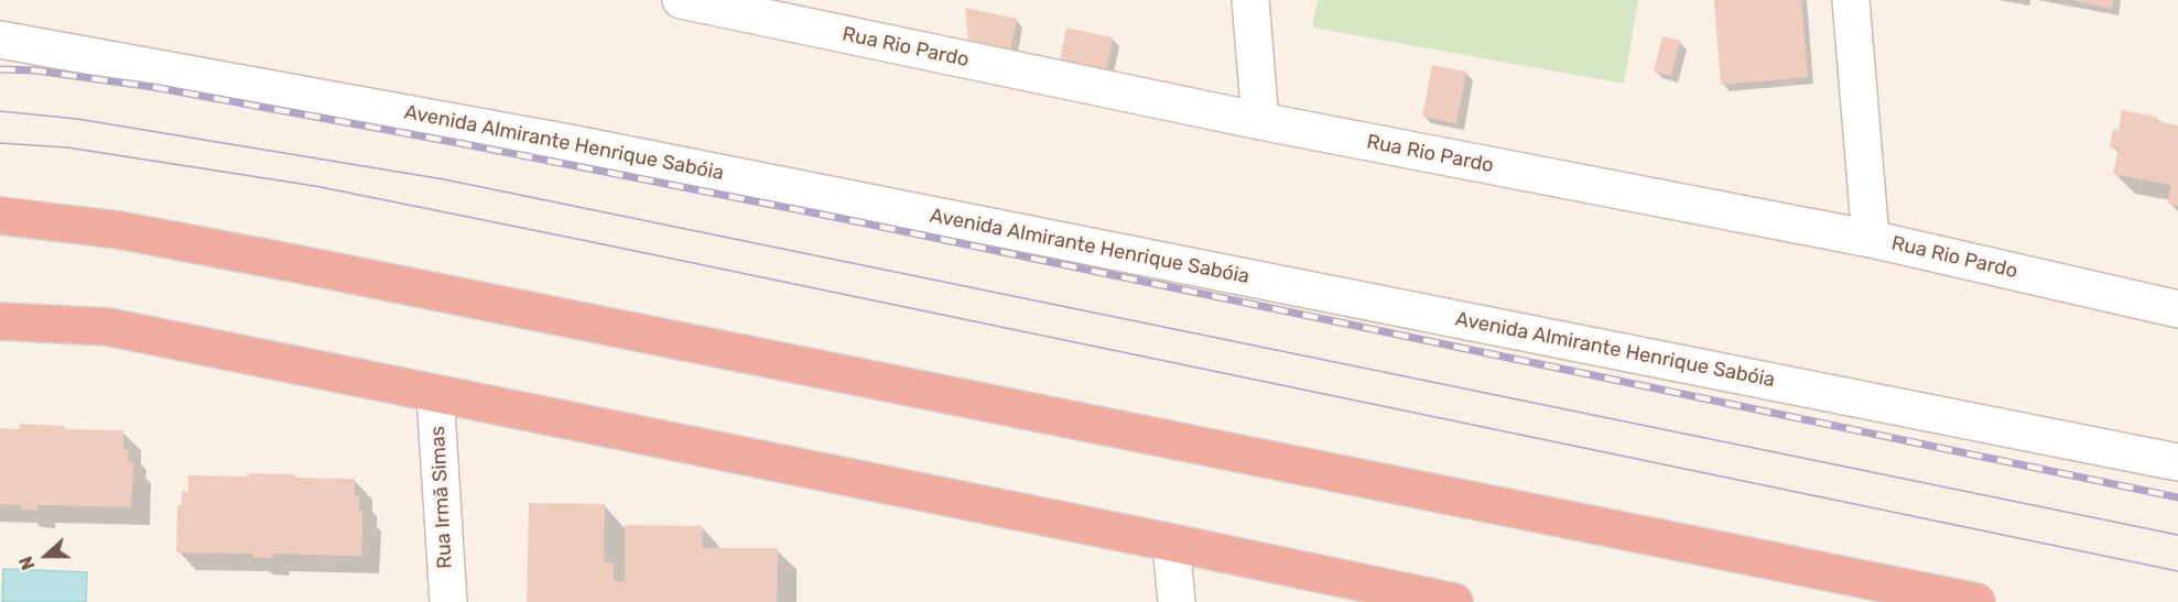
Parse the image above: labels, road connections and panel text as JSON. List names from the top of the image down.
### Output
{
  "streets": {
    "street": ["Rua Rio Pardo", "Avenida Almirante Henrique Sabóia", "Rua Irmã Simas"]
  },
  "north": "left"
}
